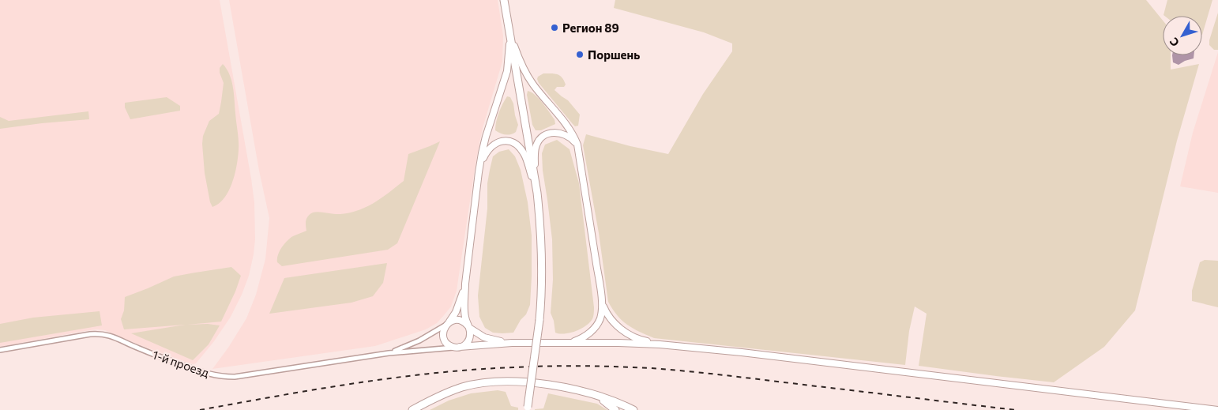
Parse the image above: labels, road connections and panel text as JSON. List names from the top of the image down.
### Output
{
  "streets": {
    "street": ["1-й проезд"]
  },
  "places": ["Регион 89", "Поршень"],
  "north": "bottom left"
}
